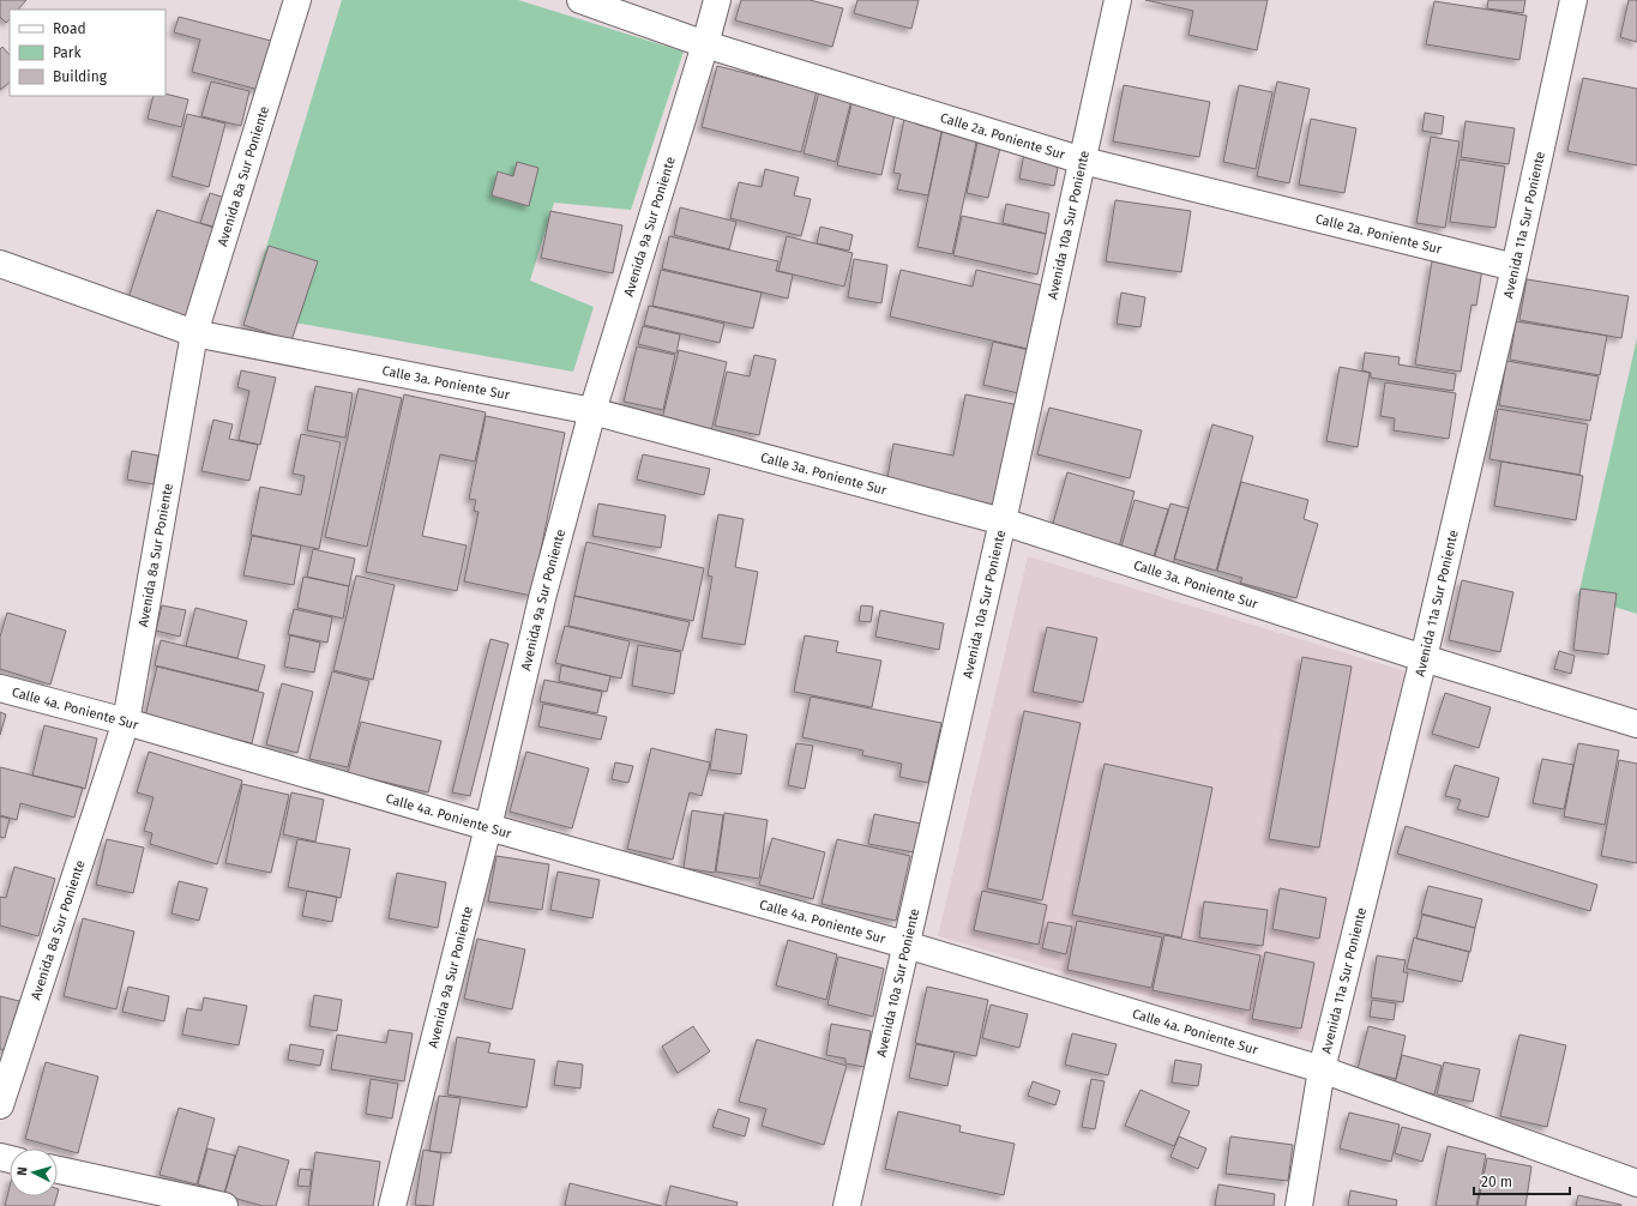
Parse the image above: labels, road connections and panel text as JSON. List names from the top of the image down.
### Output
{
  "streets": {
    "street": [
      "Calle 2a. Poniente Sur",
      "Avenida 8a Sur Poniente",
      "Avenida 10a Sur Poniente",
      "Avenida 11a Sur Poniente",
      "Avenida 9a Sur Poniente",
      "Calle 3a. Poniente Sur",
      "Calle 4a. Poniente Sur"
    ]
  },
  "crossings": [
    ["Calle 2a. Poniente Sur", "Avenida 10a Sur Poniente"],
    ["Calle 2a. Poniente Sur", "Avenida 11a Sur Poniente"],
    ["Calle 2a. Poniente Sur", "Avenida 9a Sur Poniente"],
    ["Avenida 8a Sur Poniente", "Calle 3a. Poniente Sur"],
    ["Avenida 8a Sur Poniente", "Calle 4a. Poniente Sur"],
    ["Avenida 10a Sur Poniente", "Calle 3a. Poniente Sur"],
    ["Avenida 10a Sur Poniente", "Calle 4a. Poniente Sur"],
    ["Avenida 11a Sur Poniente", "Calle 3a. Poniente Sur"],
    ["Avenida 11a Sur Poniente", "Calle 4a. Poniente Sur"],
    ["Avenida 9a Sur Poniente", "Calle 3a. Poniente Sur"],
    ["Avenida 9a Sur Poniente", "Calle 4a. Poniente Sur"]
  ],
  "legend": ["Road", "Park", "Building"],
  "scale_bar": "20 m",
  "north": "left"
}
